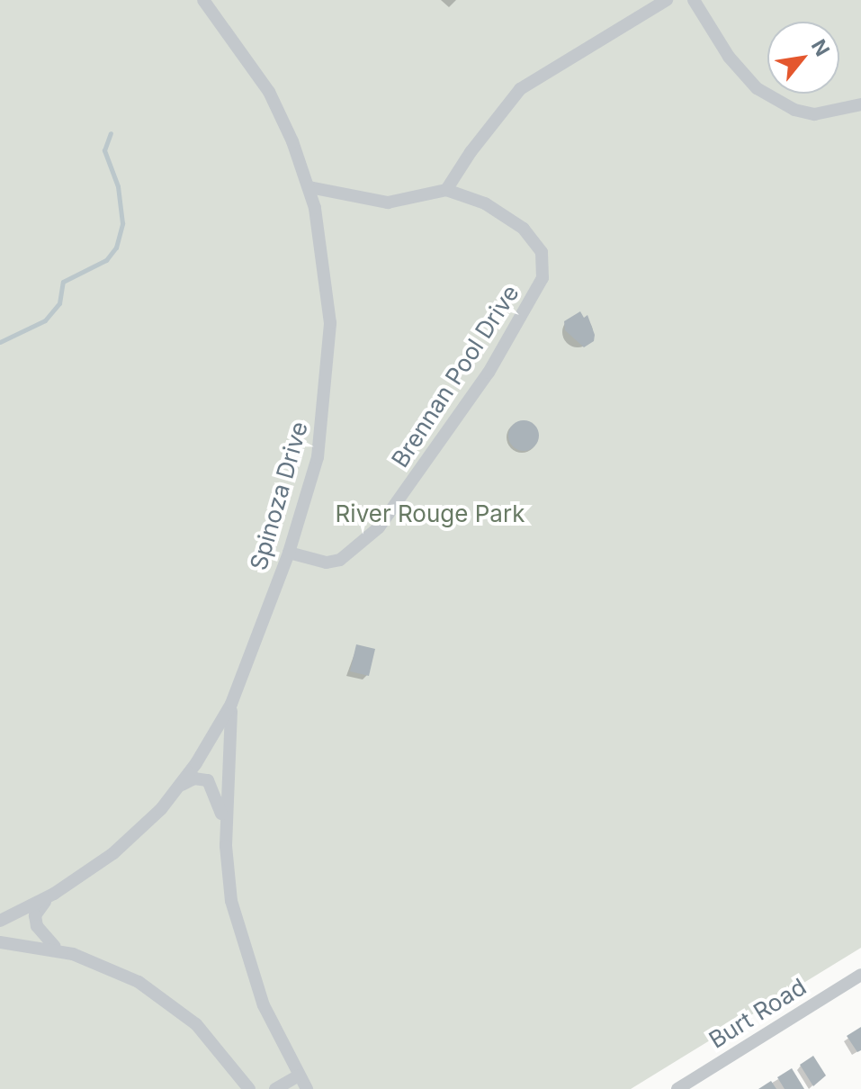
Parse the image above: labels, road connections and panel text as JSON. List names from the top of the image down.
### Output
{
  "streets": {
    "street": ["Brennan Pool Drive", "Spinoza Drive", "Burt Road"]
  },
  "crossings": [
    ["Brennan Pool Drive", "Spinoza Drive"]
  ],
  "parks": ["River Rouge Park"],
  "north": "top right"
}
